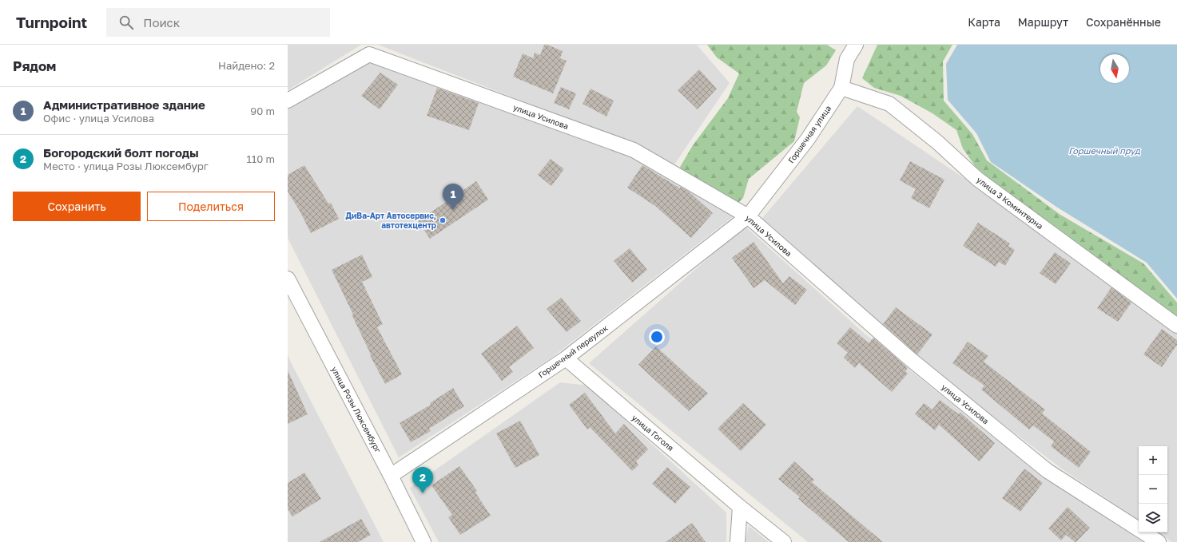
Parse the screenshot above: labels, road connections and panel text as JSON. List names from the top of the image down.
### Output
{
  "streets": {
    "street": [
      "улица Усилова",
      "Горшечная улица",
      "улица 3 Коминтерна",
      "Горшечный переулок",
      "улица Розы Люксембург",
      "улица Гоголя"
    ]
  },
  "crossings": [
    ["улица Усилова", "Горшечная улица"],
    ["улица Усилова", "Горшечный переулок"],
    ["Горшечная улица", "улица 3 Коминтерна"],
    ["Горшечная улица", "Горшечный переулок"],
    ["Горшечный переулок", "улица Розы Люксембург"],
    ["Горшечный переулок", "улица Гоголя"]
  ],
  "water": ["Горшечный пруд"],
  "places": ["ДиВа-Арт Автосервис, автотехцентр"],
  "north": "bottom",
  "page": {
    "header": "Turnpoint",
    "search": "Поиск",
    "nav": ["Карта", "Маршрут", "Сохранённые"],
    "heading": ["Рядом", "Найдено: 2"],
    "list": [
      {
        "mark": "1",
        "name": "Административное здание",
        "note": "Офис · улица Усилова",
        "value": "90 m"
      },
      {
        "mark": "2",
        "name": "Богородский болт погоды",
        "note": "Место · улица Розы Люксембург",
        "value": "110 m"
      }
    ],
    "buttons": ["Сохранить", "Поделиться"],
    "pins": ["1", "2"],
    "map_buttons": ["+", "−"]
  }
}
